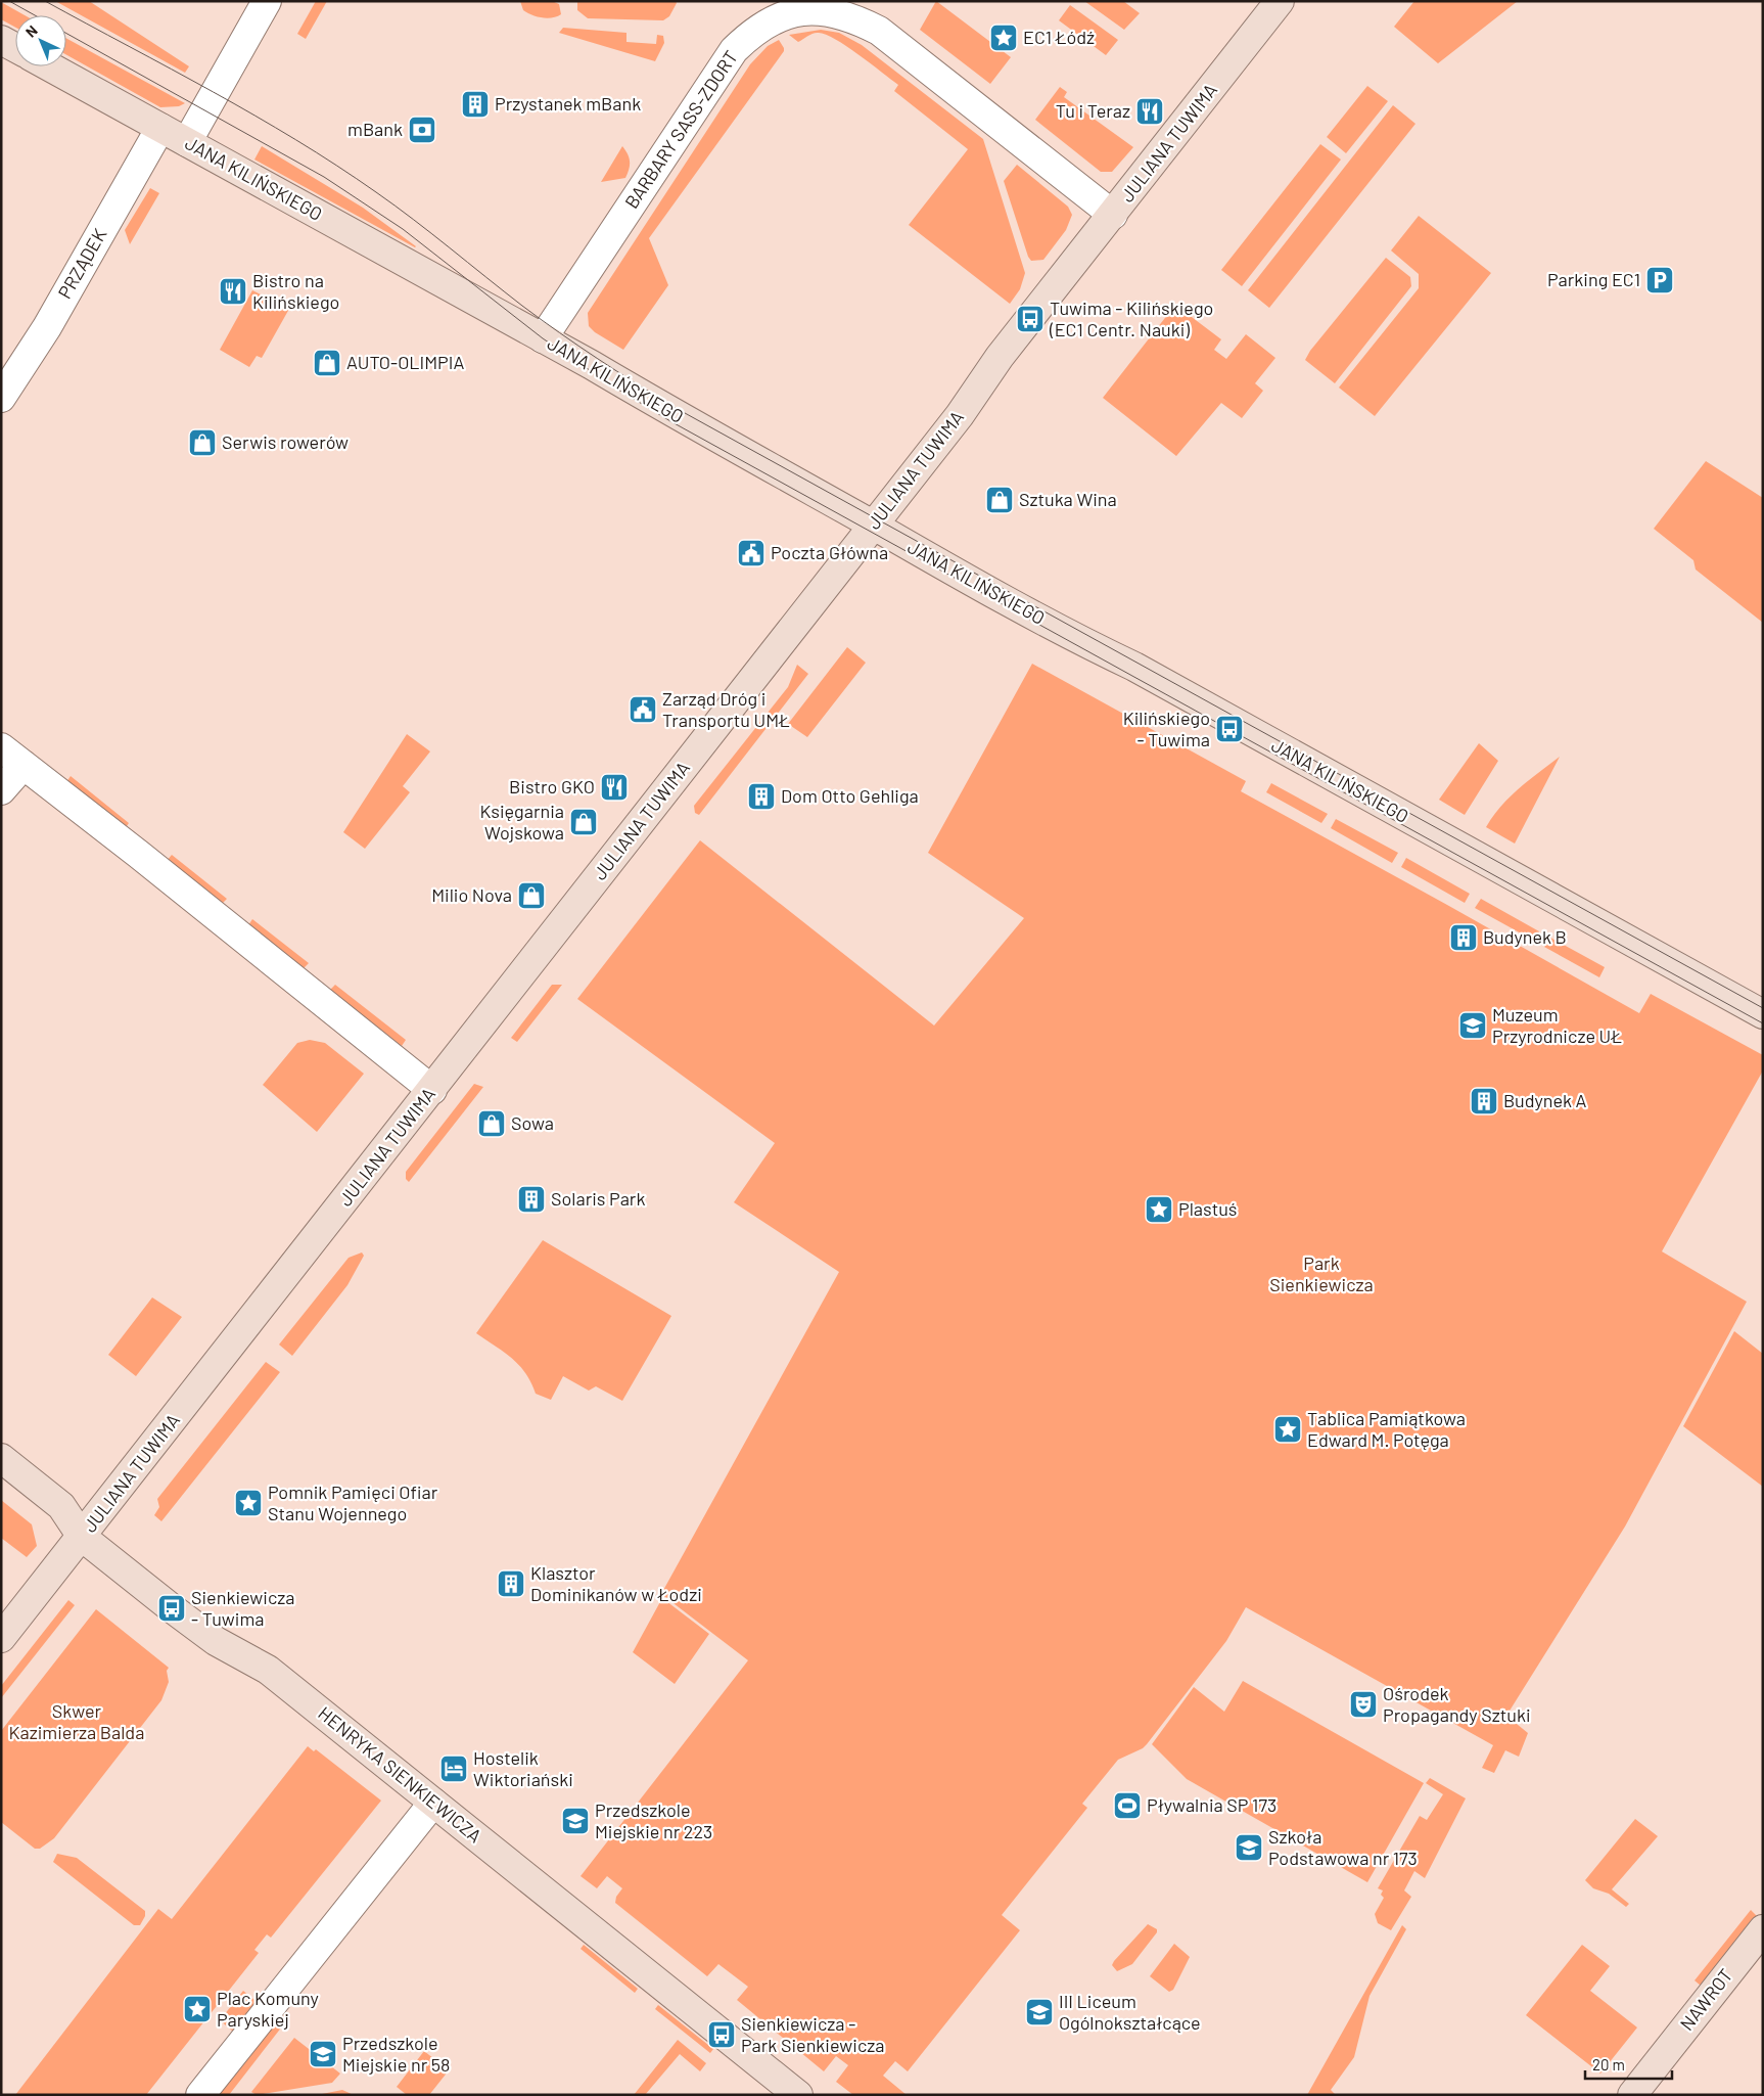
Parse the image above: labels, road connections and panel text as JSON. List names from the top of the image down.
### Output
{
  "streets": {
    "street": [
      "BARBARY SASS-ZDORT",
      "JULIANA TUWIMA",
      "JANA KILIŃSKIEGO",
      "PRZĄDEK",
      "HENRYKA SIENKIEWICZA",
      "NAWROT"
    ]
  },
  "crossings": [
    ["BARBARY SASS-ZDORT", "JULIANA TUWIMA"],
    ["BARBARY SASS-ZDORT", "JANA KILIŃSKIEGO"],
    ["JULIANA TUWIMA", "JANA KILIŃSKIEGO"],
    ["JULIANA TUWIMA", "HENRYKA SIENKIEWICZA"],
    ["JANA KILIŃSKIEGO", "PRZĄDEK"]
  ],
  "parks": ["Park Sienkiewicza", "Skwer Kazimierza Balda"],
  "places": {
    "place": [
      "EC1 Łódź",
      "Plastuś",
      "Tablica Pamiątkowa Edward M. Potęga",
      "Pomnik Pamięci Ofiar Stanu Wojennego",
      "Plac Komuny Paryskiej"
    ],
    "building": [
      "Przystanek mBank",
      "Dom Otto Gehliga",
      "Budynek B",
      "Budynek A",
      "Solaris Park",
      "Klasztor Dominikanów w Łodzi"
    ],
    "restaurant": ["Tu i Teraz", "Bistro na Kilińskiego", "Bistro GKO"],
    "bank": ["mBank"],
    "parking": ["Parking EC1"],
    "bus stop": [
      "Tuwima - Kilińskiego (EC1 Centr. Nauki)",
      "Kilińskiego - Tuwima",
      "Sienkiewicza - Tuwima",
      "Sienkiewicza - Park Sienkiewicza"
    ],
    "shop": [
      "AUTO-OLIMPIA",
      "Serwis rowerów",
      "Sztuka Wina",
      "Księgarnia Wojskowa",
      "Milio Nova",
      "Sowa"
    ],
    "public building": ["Poczta Główna", "Zarząd Dróg i Transportu UMŁ"],
    "school or university": [
      "Muzeum Przyrodnicze UŁ",
      "Przedszkole Miejskie nr 223",
      "Szkoła Podstawowa nr 173",
      "III Liceum Ogólnokształcące",
      "Przedszkole Miejskie nr 58"
    ],
    "theatre": ["Ośrodek Propagandy Sztuki"],
    "hotel": ["Hostelik Wiktoriański"],
    "sports": ["Pływalnia SP 173"]
  },
  "scale_bar": "20 m",
  "north": "top left"
}
